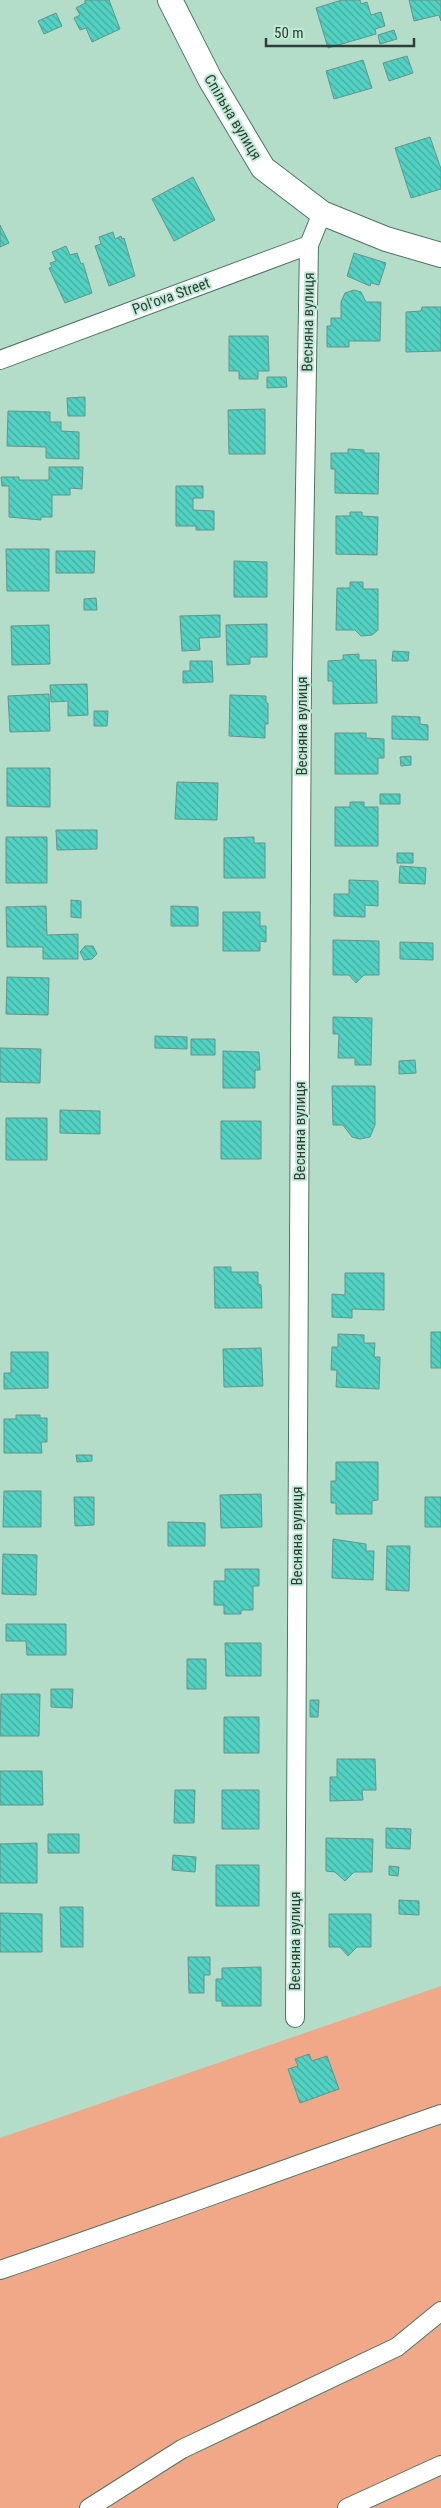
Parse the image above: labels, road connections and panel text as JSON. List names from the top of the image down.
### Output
{
  "streets": {
    "street": ["Спільна вулиця", "Polʹova Street", "Весняна вулиця"]
  },
  "crossings": [
    ["Polʹova Street", "Весняна вулиця"]
  ],
  "scale_bar": "50 m"
}
